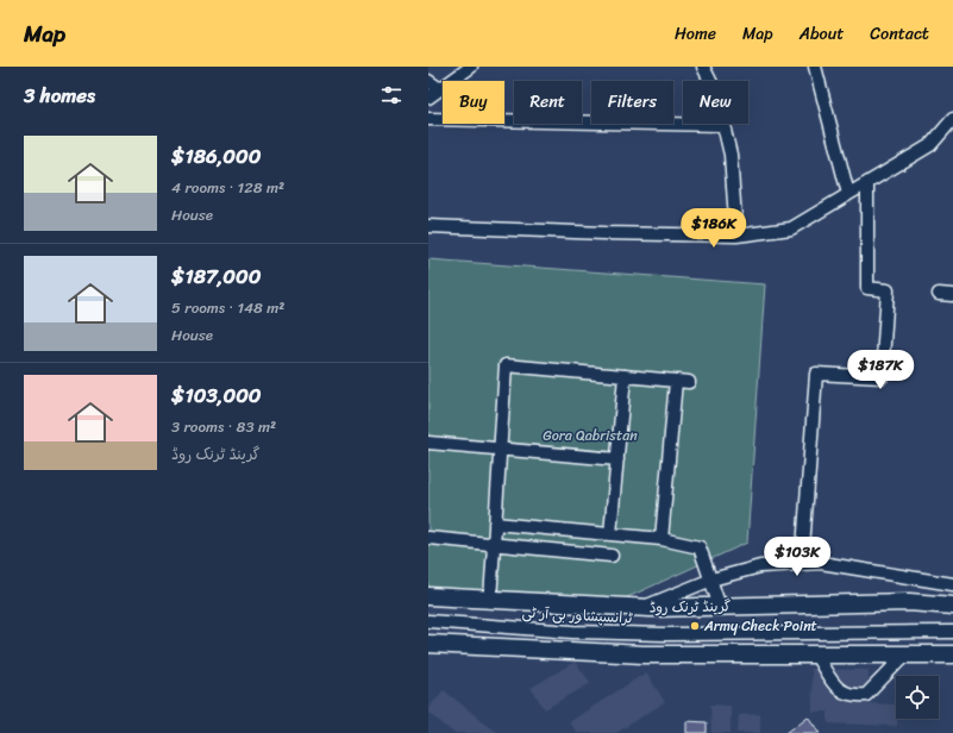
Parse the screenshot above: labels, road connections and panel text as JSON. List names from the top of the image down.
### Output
{
  "streets": {
    "highway": ["گرینڈ ٹرنک روڈ"],
    "street": ["ٹرانسپشاور بی آر ٹی"]
  },
  "parks": ["Gora Qabristan"],
  "places": ["Army Check Point"],
  "page": {
    "header": "Map",
    "nav": [
      "Home",
      "Map",
      "About",
      "Contact"
    ],
    "heading": "3 homes",
    "chip": [
      "Buy",
      "Rent",
      "Filters",
      "New"
    ],
    "list": [
      {
        "name": "$186,000",
        "note": "4 rooms · 128 m² · House"
      },
      {
        "name": "$187,000",
        "note": "5 rooms · 148 m² · House"
      },
      {
        "name": "$103,000",
        "note": "3 rooms · 83 m² · گرینڈ ٹرنک روڈ"
      }
    ],
    "price": ["$186K", "$187K", "$103K"]
  }
}
